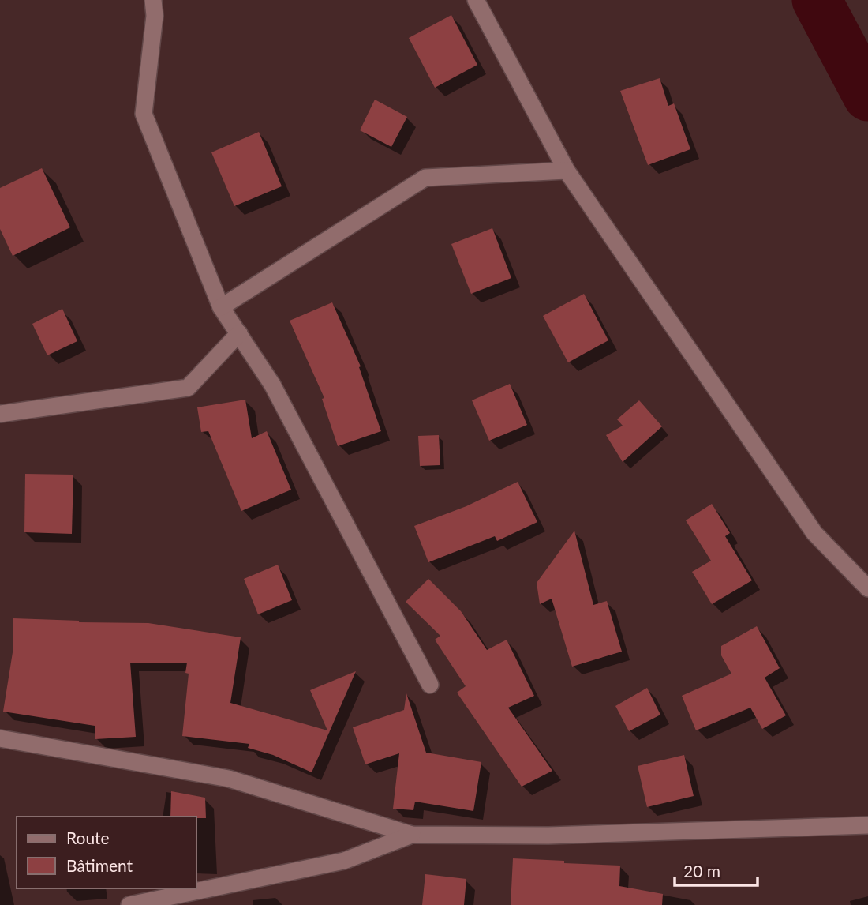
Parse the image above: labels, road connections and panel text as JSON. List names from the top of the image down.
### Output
{
  "legend": ["Route", "Bâtiment"],
  "scale_bar": "20 m"
}
